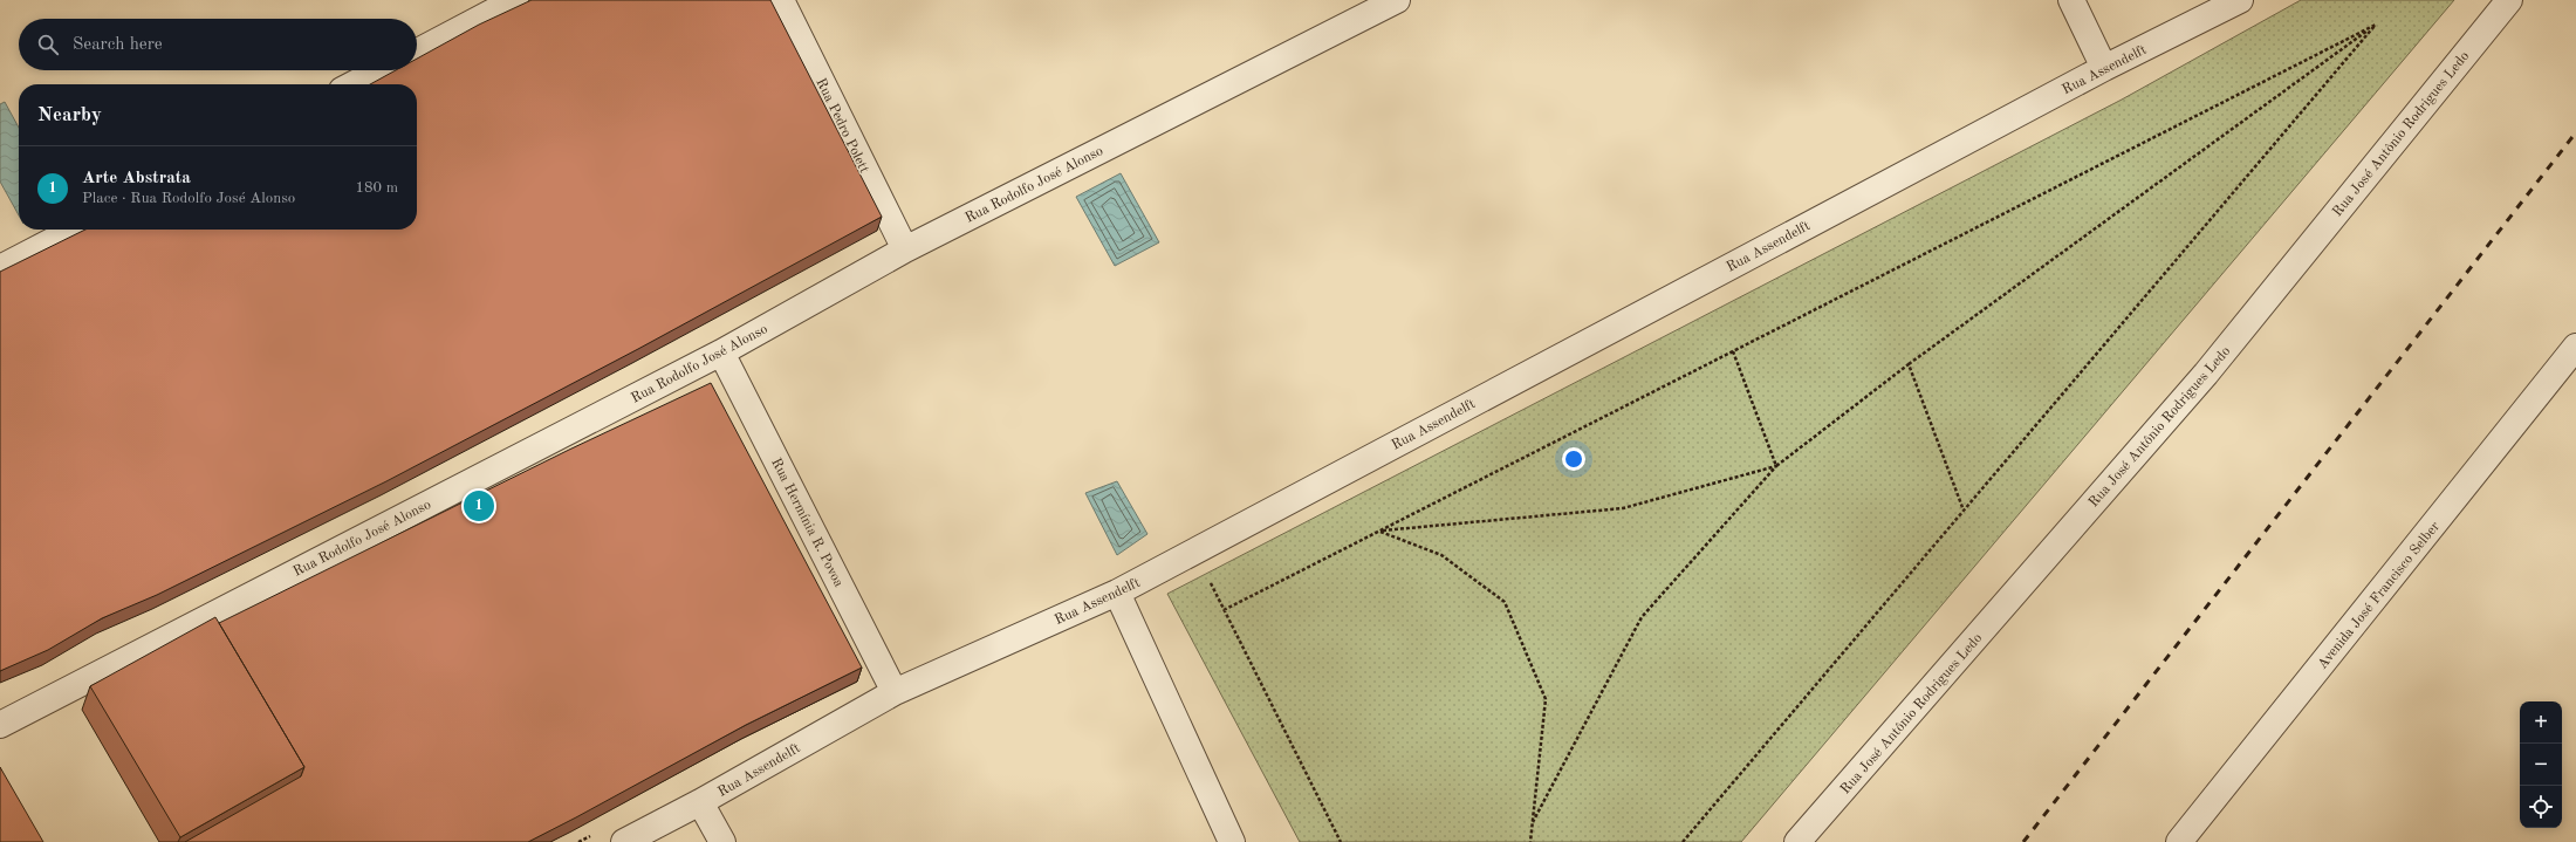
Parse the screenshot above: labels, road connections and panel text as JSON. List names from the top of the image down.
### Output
{
  "streets": {
    "street": [
      "Rua Assendelft",
      "Rua Pedro Polett",
      "Rua José Antônio Rodrigues Ledo",
      "Rua Rodolfo José Alonso",
      "Rua Hermínia R. Povoa",
      "Avenida José Francisco Selber"
    ]
  },
  "crossings": [
    ["Rua Assendelft", "Rua Hermínia R. Povoa"],
    ["Rua Pedro Polett", "Rua Rodolfo José Alonso"],
    ["Rua Rodolfo José Alonso", "Rua Hermínia R. Povoa"]
  ],
  "page": {
    "search": "Search here",
    "heading": "Nearby",
    "list": [
      {
        "mark": "1",
        "name": "Arte Abstrata",
        "note": "Place · Rua Rodolfo José Alonso",
        "value": "180 m"
      }
    ],
    "pins": "1",
    "map_buttons": ["+", "−"]
  }
}
